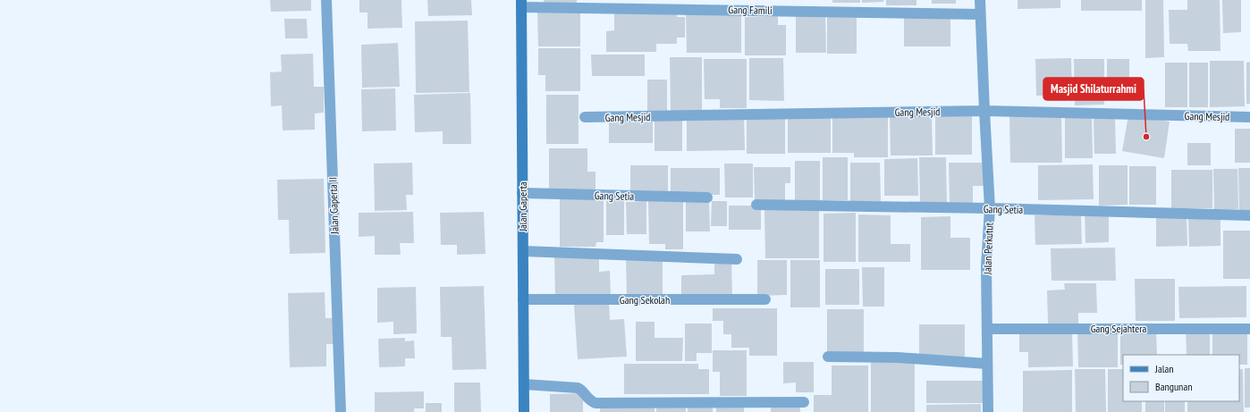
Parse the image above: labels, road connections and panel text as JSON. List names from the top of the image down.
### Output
{
  "streets": {
    "street": [
      "Gang Famili",
      "Gang Mesjid",
      "Gang Setia",
      "Jalan Gaperta II",
      "Jalan Gaperta",
      "Jalan Perkutut",
      "Gang Sekolah",
      "Gang Sejahtera"
    ]
  },
  "crossings": [
    ["Gang Famili", "Jalan Gaperta"],
    ["Gang Famili", "Jalan Perkutut"],
    ["Gang Mesjid", "Jalan Perkutut"],
    ["Gang Setia", "Jalan Gaperta"],
    ["Gang Setia", "Jalan Perkutut"],
    ["Jalan Gaperta", "Gang Sekolah"],
    ["Jalan Perkutut", "Gang Sejahtera"]
  ],
  "places": ["Masjid Shilaturrahmi"],
  "legend": ["Jalan", "Bangunan"]
}
